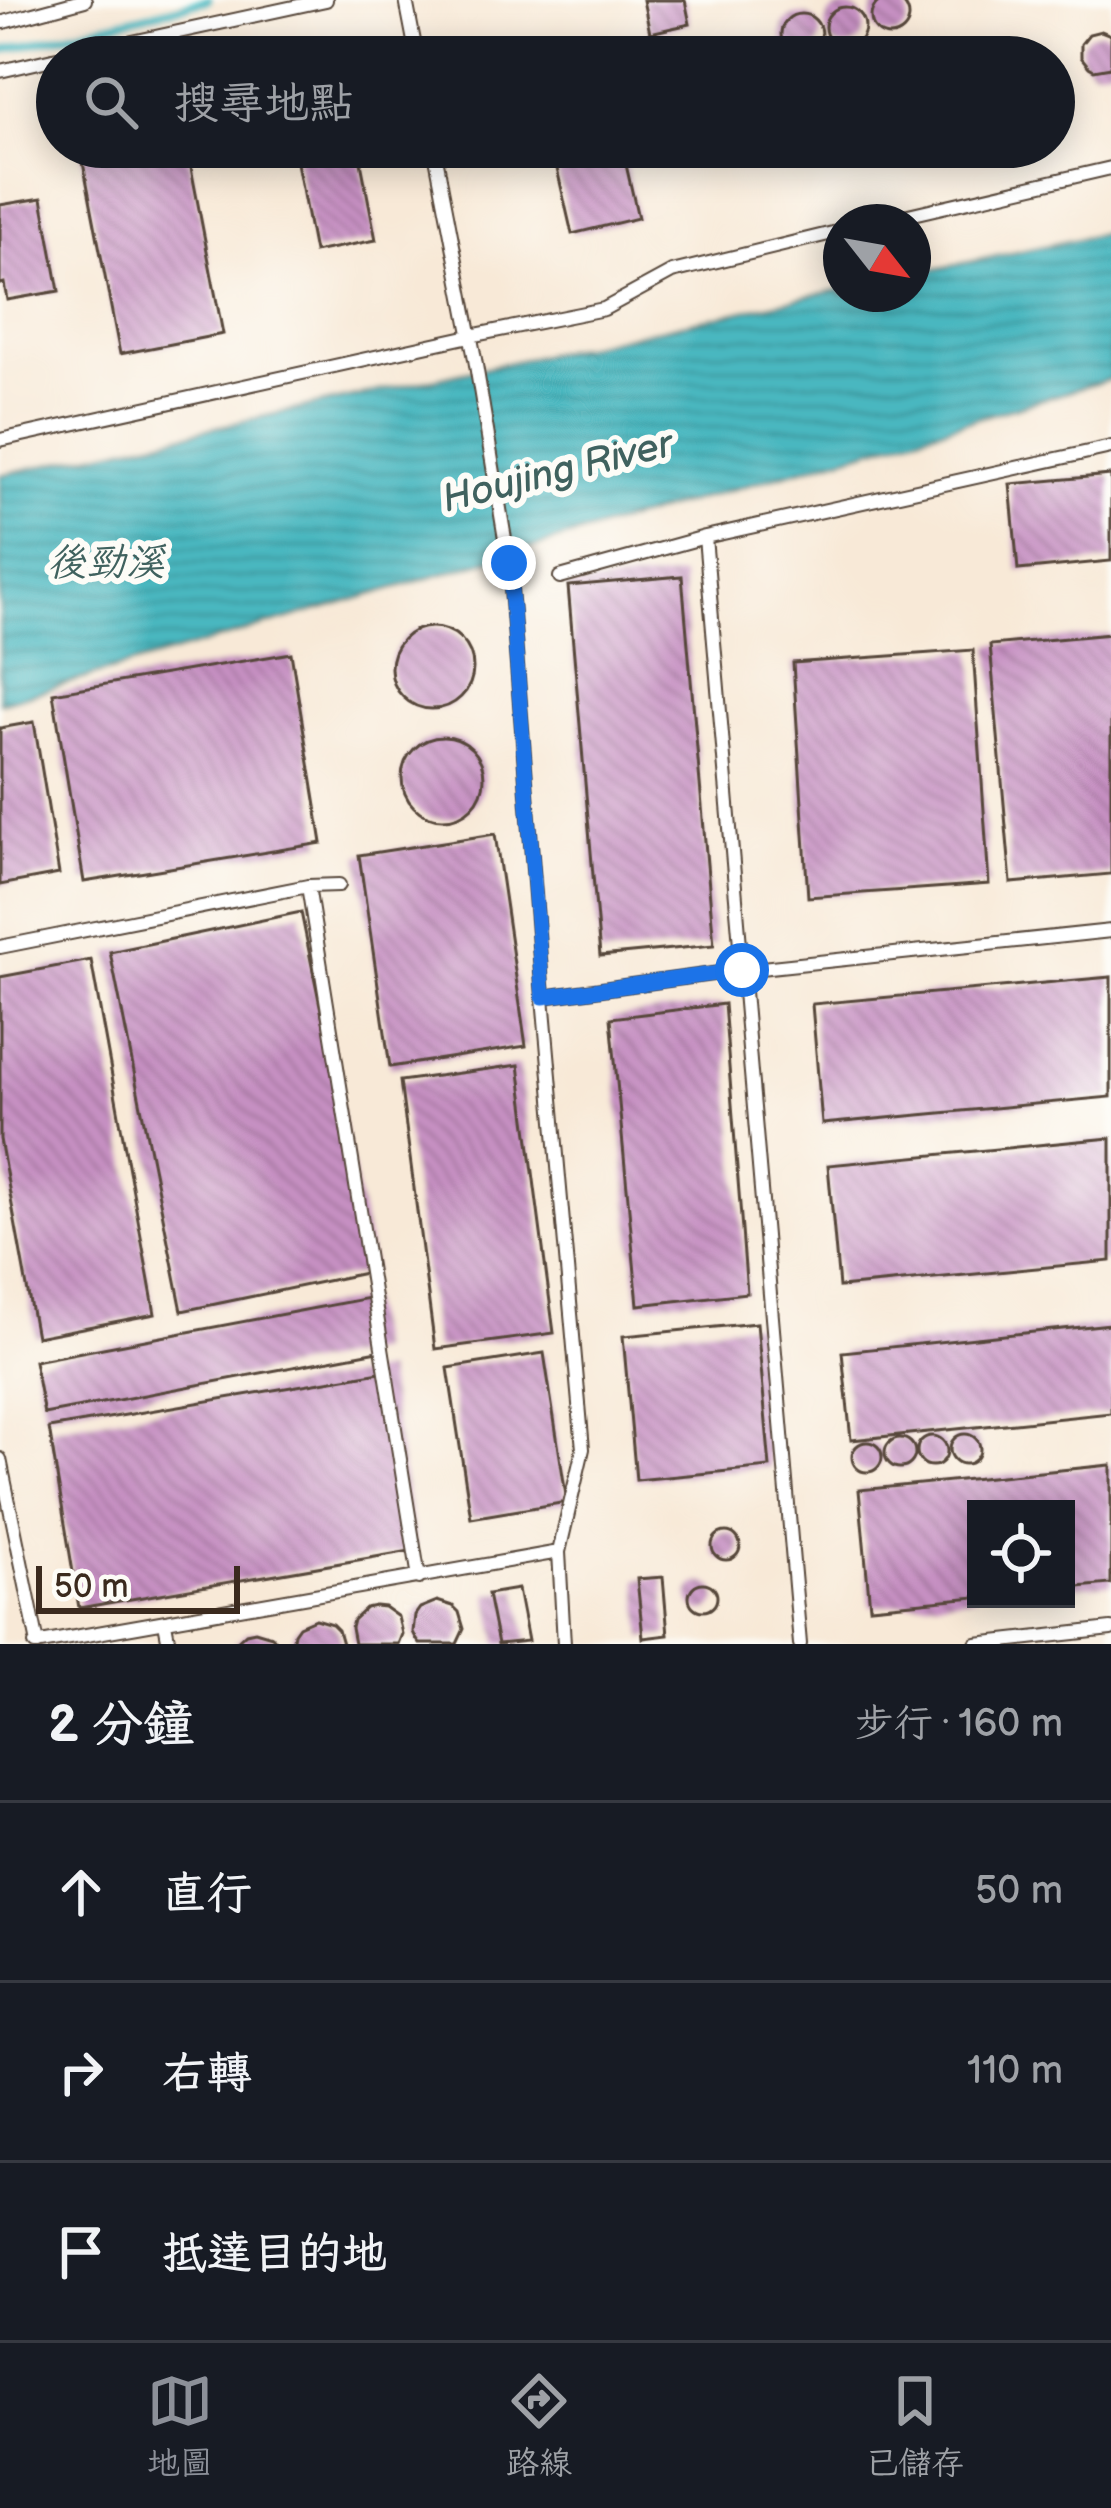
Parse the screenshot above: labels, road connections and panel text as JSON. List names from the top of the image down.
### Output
{
  "water": ["Houjing River", "後勁溪"],
  "scale_bar": "50 m",
  "north": "bottom right",
  "page": {
    "search": "搜尋地點",
    "scale": "50 m",
    "heading": ["2 分鐘", "步行 · 160 m"],
    "list": [
      ["直行", "50 m"],
      ["右轉", "110 m"],
      "抵達目的地"
    ],
    "nav": ["地圖", "路線", "已儲存"]
  }
}
